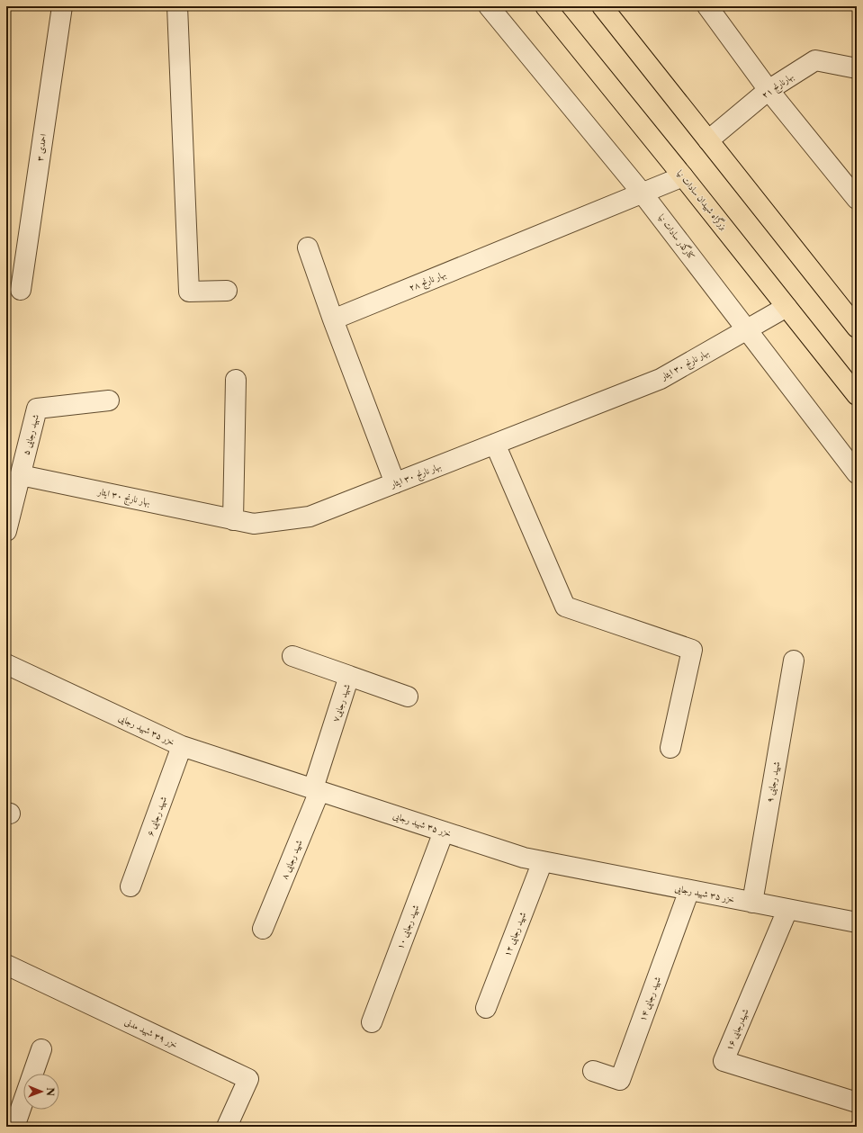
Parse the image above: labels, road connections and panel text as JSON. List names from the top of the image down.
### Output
{
  "streets": {
    "highway": ["بزرگراه شهیدان سادات نیا"],
    "street": [
      "بهارنارنج ۲۱",
      "احمدی ۳",
      "کنارگذر سادات نیا",
      "بهار نارنج ۲۸",
      "بهار نارنج ۳۰ ایثار",
      "شهید رجایی ۵",
      "شهید رجایی۷",
      "خزر ۳۵ شهید رجایی",
      "شهید رجایی ۹",
      "شهید رجایی ۶",
      "شهید رجایی ۸",
      "شهید رجایی ۱۰",
      "شهید رجایی ۱۲",
      "شهید رجایی ۱۴",
      "شهیدرجایی ۱۶",
      "خزر ۳۹ شهید مدنی"
    ]
  },
  "crossings": [
    ["بزرگراه شهیدان سادات نیا", "بهار نارنج ۲۸"],
    ["بزرگراه شهیدان سادات نیا", "بهار نارنج ۳۰ ایثار"],
    ["کنارگذر سادات نیا", "بهار نارنج ۲۸"],
    ["کنارگذر سادات نیا", "بهار نارنج ۳۰ ایثار"],
    ["بهار نارنج ۳۰ ایثار", "شهید رجایی ۵"],
    ["شهید رجایی۷", "خزر ۳۵ شهید رجایی"],
    ["شهید رجایی۷", "شهید رجایی ۸"],
    ["خزر ۳۵ شهید رجایی", "شهید رجایی ۹"],
    ["خزر ۳۵ شهید رجایی", "شهید رجایی ۶"],
    ["خزر ۳۵ شهید رجایی", "شهید رجایی ۸"],
    ["خزر ۳۵ شهید رجایی", "شهید رجایی ۱۰"],
    ["خزر ۳۵ شهید رجایی", "شهید رجایی ۱۲"],
    ["خزر ۳۵ شهید رجایی", "شهید رجایی ۱۴"],
    ["خزر ۳۵ شهید رجایی", "شهیدرجایی ۱۶"]
  ],
  "north": "right"
}
